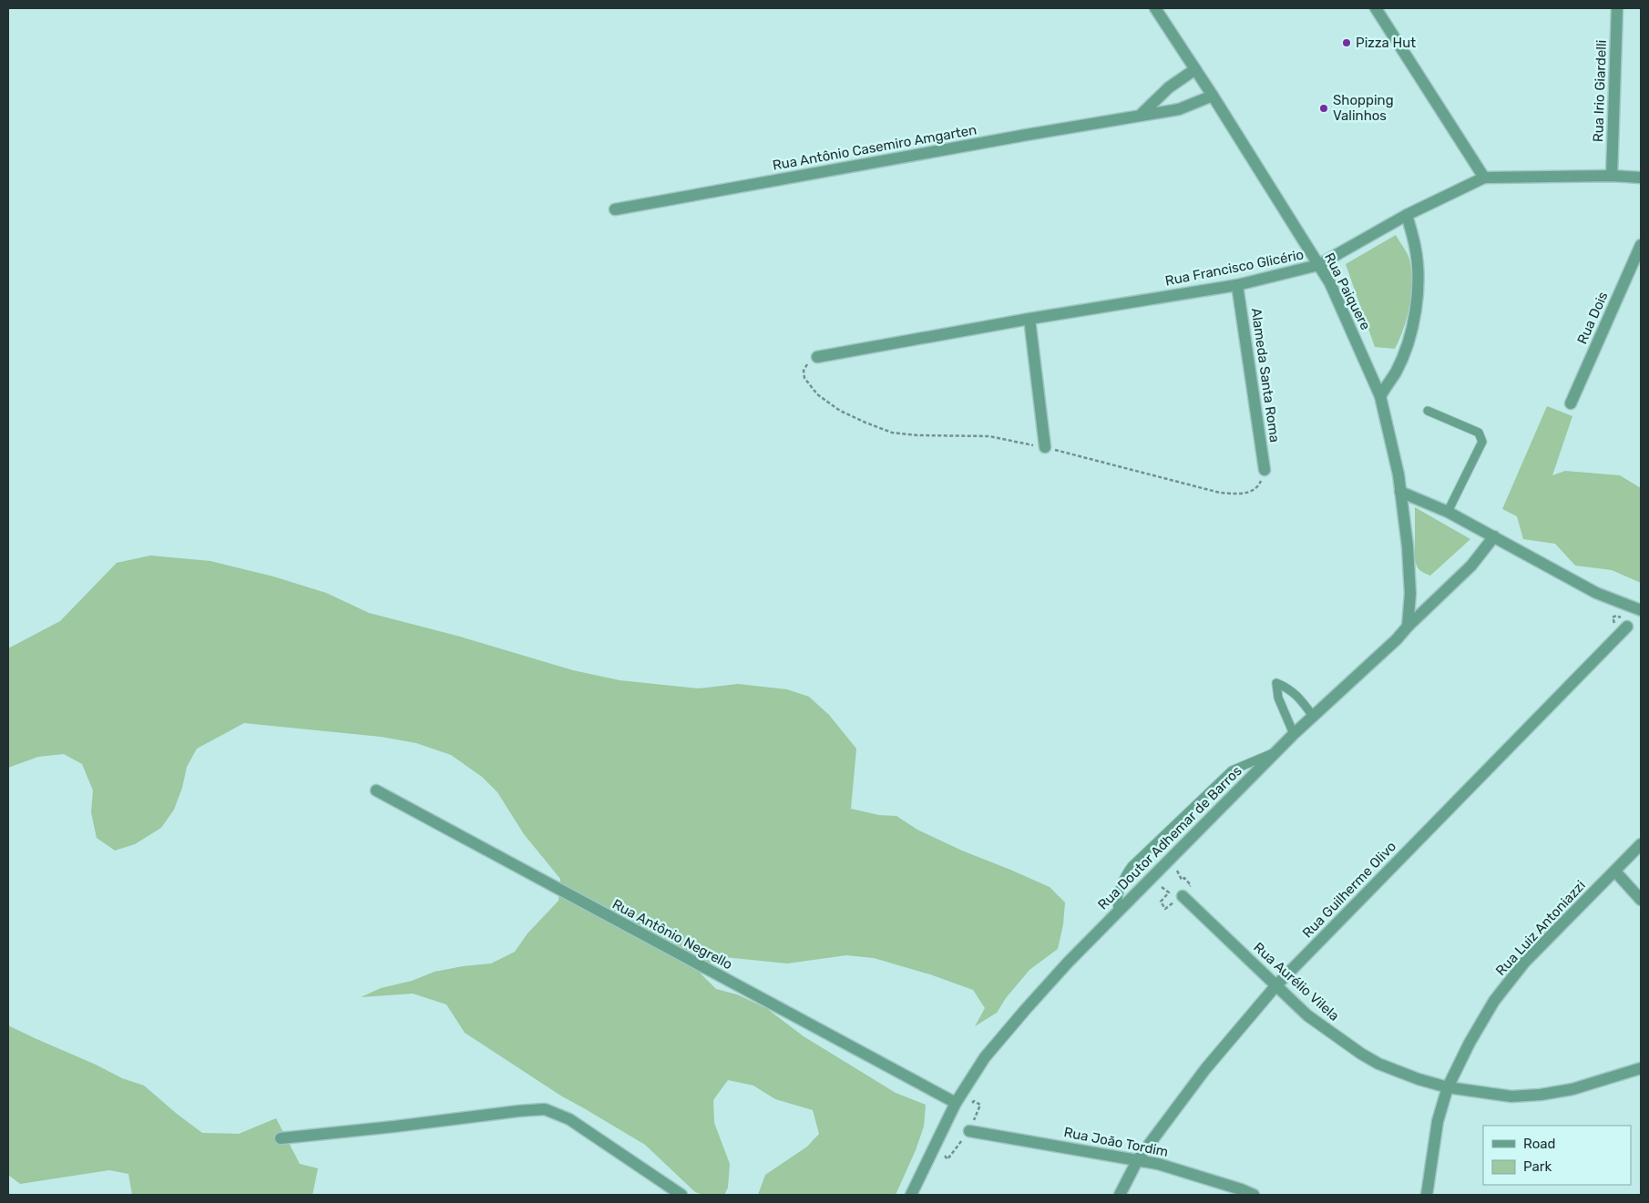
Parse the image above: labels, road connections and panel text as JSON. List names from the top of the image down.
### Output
{
  "streets": {
    "street": [
      "Rua Irio Giardelli",
      "Rua Antônio Casemiro Amgarten",
      "Rua Francisco Glicério",
      "Rua Paiquere",
      "Rua Dois",
      "Alameda Santa Roma",
      "Rua Doutor Adhemar de Barros",
      "Rua Guilherme Olivo",
      "Rua Luiz Antoniazzi",
      "Rua Antônio Negrello",
      "Rua Aurélio Vilela",
      "Rua João Tordim"
    ]
  },
  "crossings": [
    ["Rua Irio Giardelli", "Rua Francisco Glicério"],
    ["Rua Antônio Casemiro Amgarten", "Rua Paiquere"],
    ["Rua Francisco Glicério", "Rua Paiquere"],
    ["Rua Francisco Glicério", "Alameda Santa Roma"],
    ["Rua Paiquere", "Rua Doutor Adhemar de Barros"],
    ["Rua Doutor Adhemar de Barros", "Rua Antônio Negrello"],
    ["Rua Guilherme Olivo", "Rua Aurélio Vilela"],
    ["Rua Guilherme Olivo", "Rua João Tordim"],
    ["Rua Luiz Antoniazzi", "Rua Aurélio Vilela"]
  ],
  "places": ["Pizza Hut", "Shopping Valinhos"],
  "legend": ["Road", "Park"]
}
